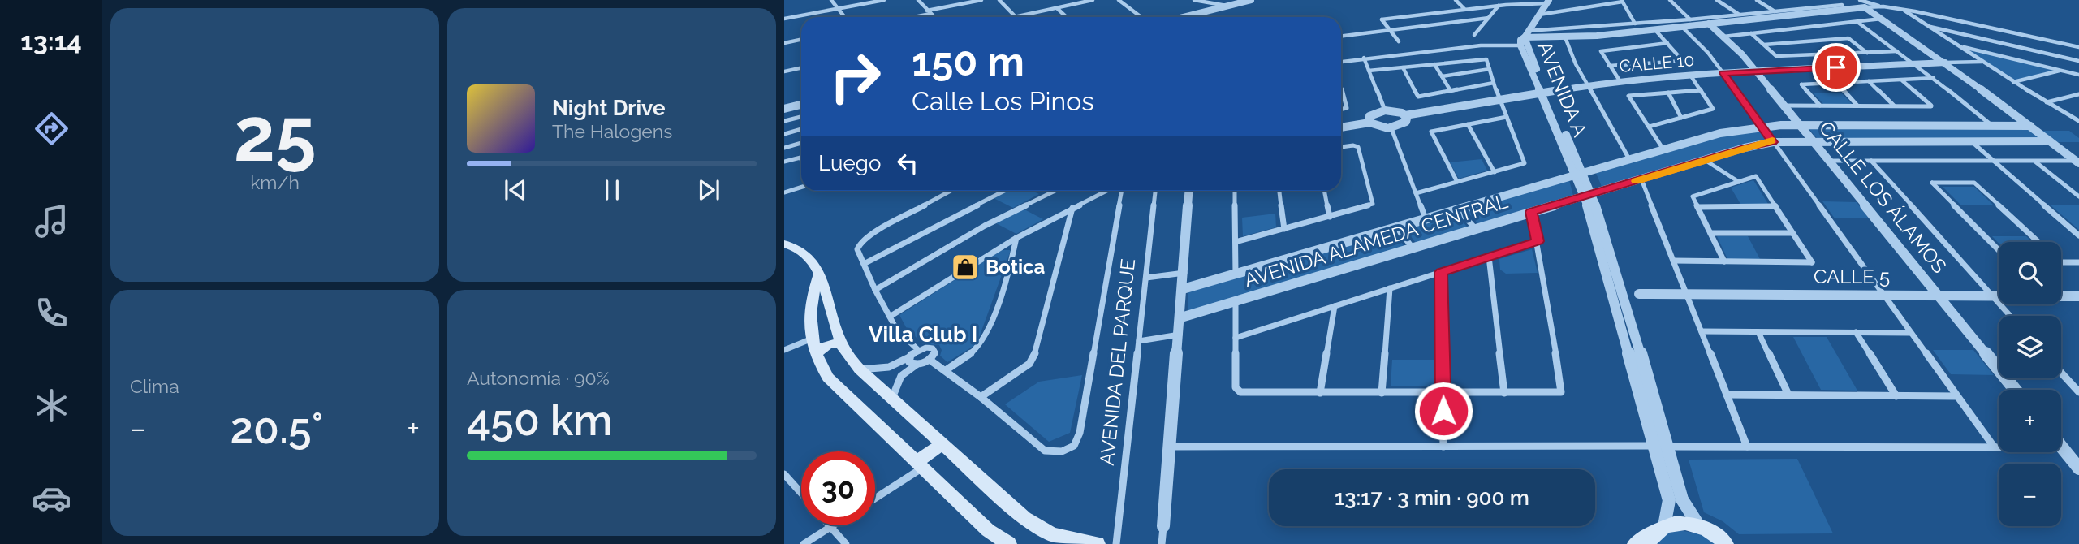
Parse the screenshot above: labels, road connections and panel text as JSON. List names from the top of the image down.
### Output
{
  "streets": {
    "street": [
      "CALLE 10",
      "AVENIDA A",
      "CALLE LOS ÁLAMOS",
      "AVENIDA ALAMEDA CENTRAL",
      "CALLE 5",
      "AVENIDA DEL PARQUE"
    ]
  },
  "crossings": [
    ["CALLE 10", "AVENIDA A"],
    ["CALLE 10", "CALLE LOS ÁLAMOS"],
    ["AVENIDA A", "AVENIDA ALAMEDA CENTRAL"],
    ["AVENIDA A", "CALLE 5"],
    ["CALLE LOS ÁLAMOS", "AVENIDA ALAMEDA CENTRAL"],
    ["CALLE LOS ÁLAMOS", "CALLE 5"]
  ],
  "districts": ["Villa Club I"],
  "places": {
    "shop": ["Botica"]
  },
  "page": {
    "tabs": "13:14",
    "tile": [
      ["25", "km/h"],
      "Clima",
      ["Autonomía · 90%", "450 km"]
    ],
    "turn": ["150 m", "Calle Los Pinos"],
    "song": ["Night Drive", "The Halogens"],
    "then": "Luego",
    "map_buttons": ["+", "−"],
    "heat": ["−", "20.5°", "+"],
    "limit": "30",
    "trip": "13:17 · 3 min · 900 m"
  }
}
